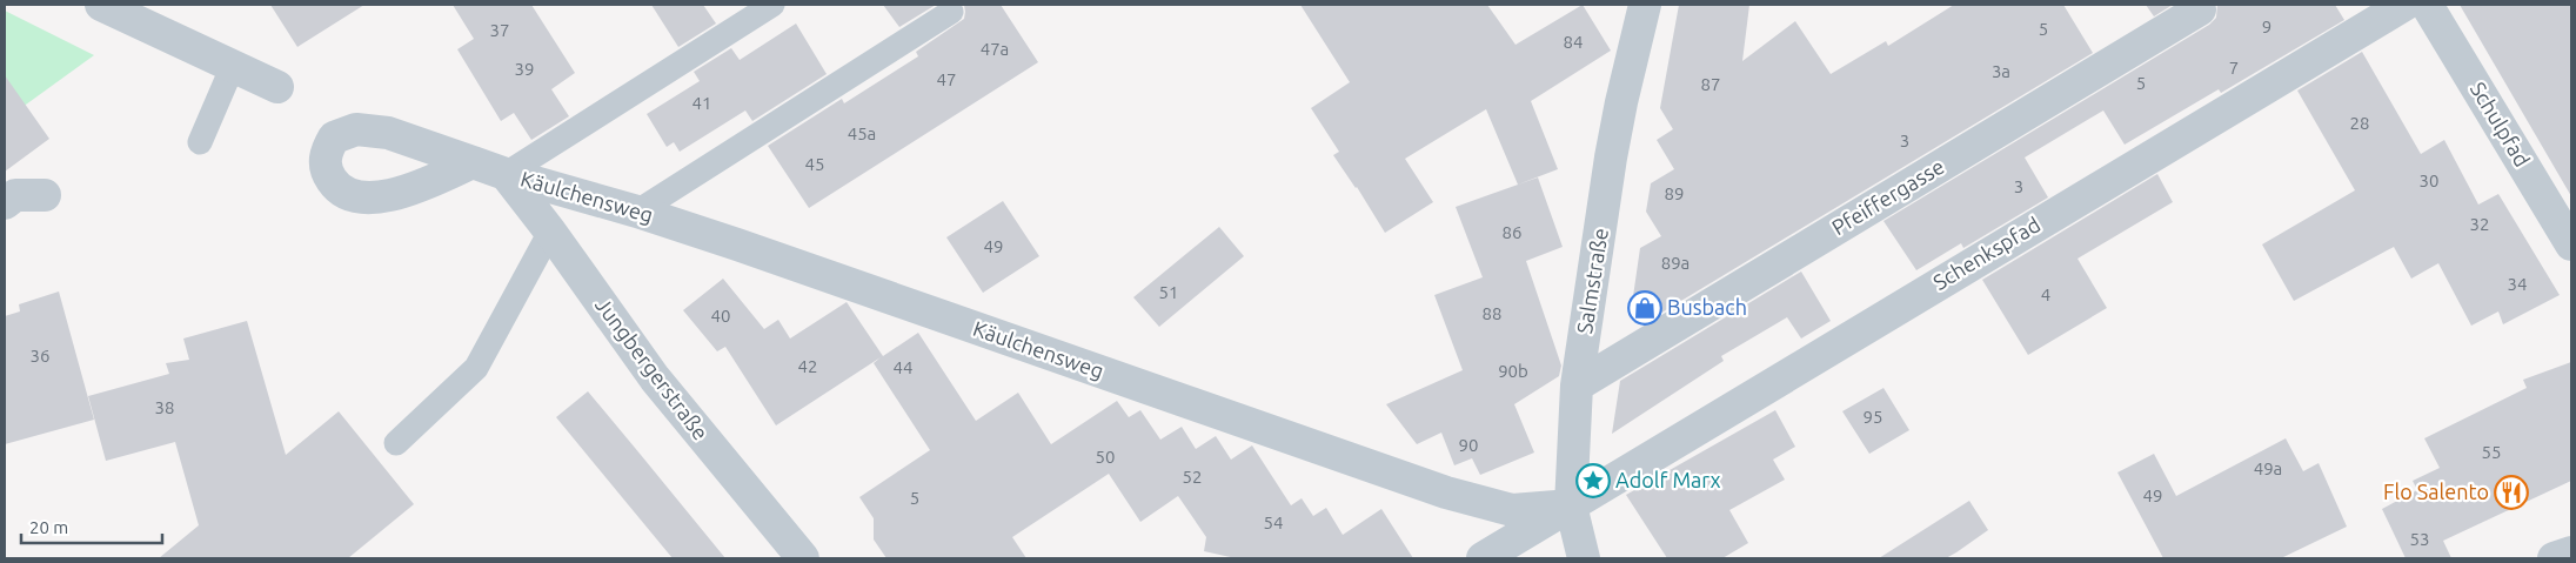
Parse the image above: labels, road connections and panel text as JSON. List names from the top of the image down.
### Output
{
  "streets": {
    "street": [
      "Schulpfad",
      "Käulchensweg",
      "Pfeiffergasse",
      "Schenkspfad",
      "Salmstraße",
      "Jungbergerstraße"
    ]
  },
  "crossings": [
    ["Käulchensweg", "Schenkspfad"],
    ["Käulchensweg", "Salmstraße"],
    ["Käulchensweg", "Jungbergerstraße"],
    ["Pfeiffergasse", "Salmstraße"],
    ["Schenkspfad", "Salmstraße"]
  ],
  "places": {
    "shop": ["Busbach"],
    "place": ["Adolf Marx"],
    "restaurant": ["Flo Salento"]
  },
  "house_numbers": [
    "9",
    "5",
    "37",
    "84",
    "47a",
    "7",
    "39",
    "3a",
    "47",
    "5",
    "87",
    "41",
    "28",
    "45a",
    "3",
    "45",
    "30",
    "3",
    "89",
    "32",
    "86",
    "49",
    "89a",
    "34",
    "51",
    "4",
    "88",
    "40",
    "36",
    "42",
    "44",
    "90b",
    "38",
    "95",
    "90",
    "55",
    "50",
    "49a",
    "52",
    "49",
    "5",
    "54",
    "53"
  ],
  "scale_bar": "20 m"
}
